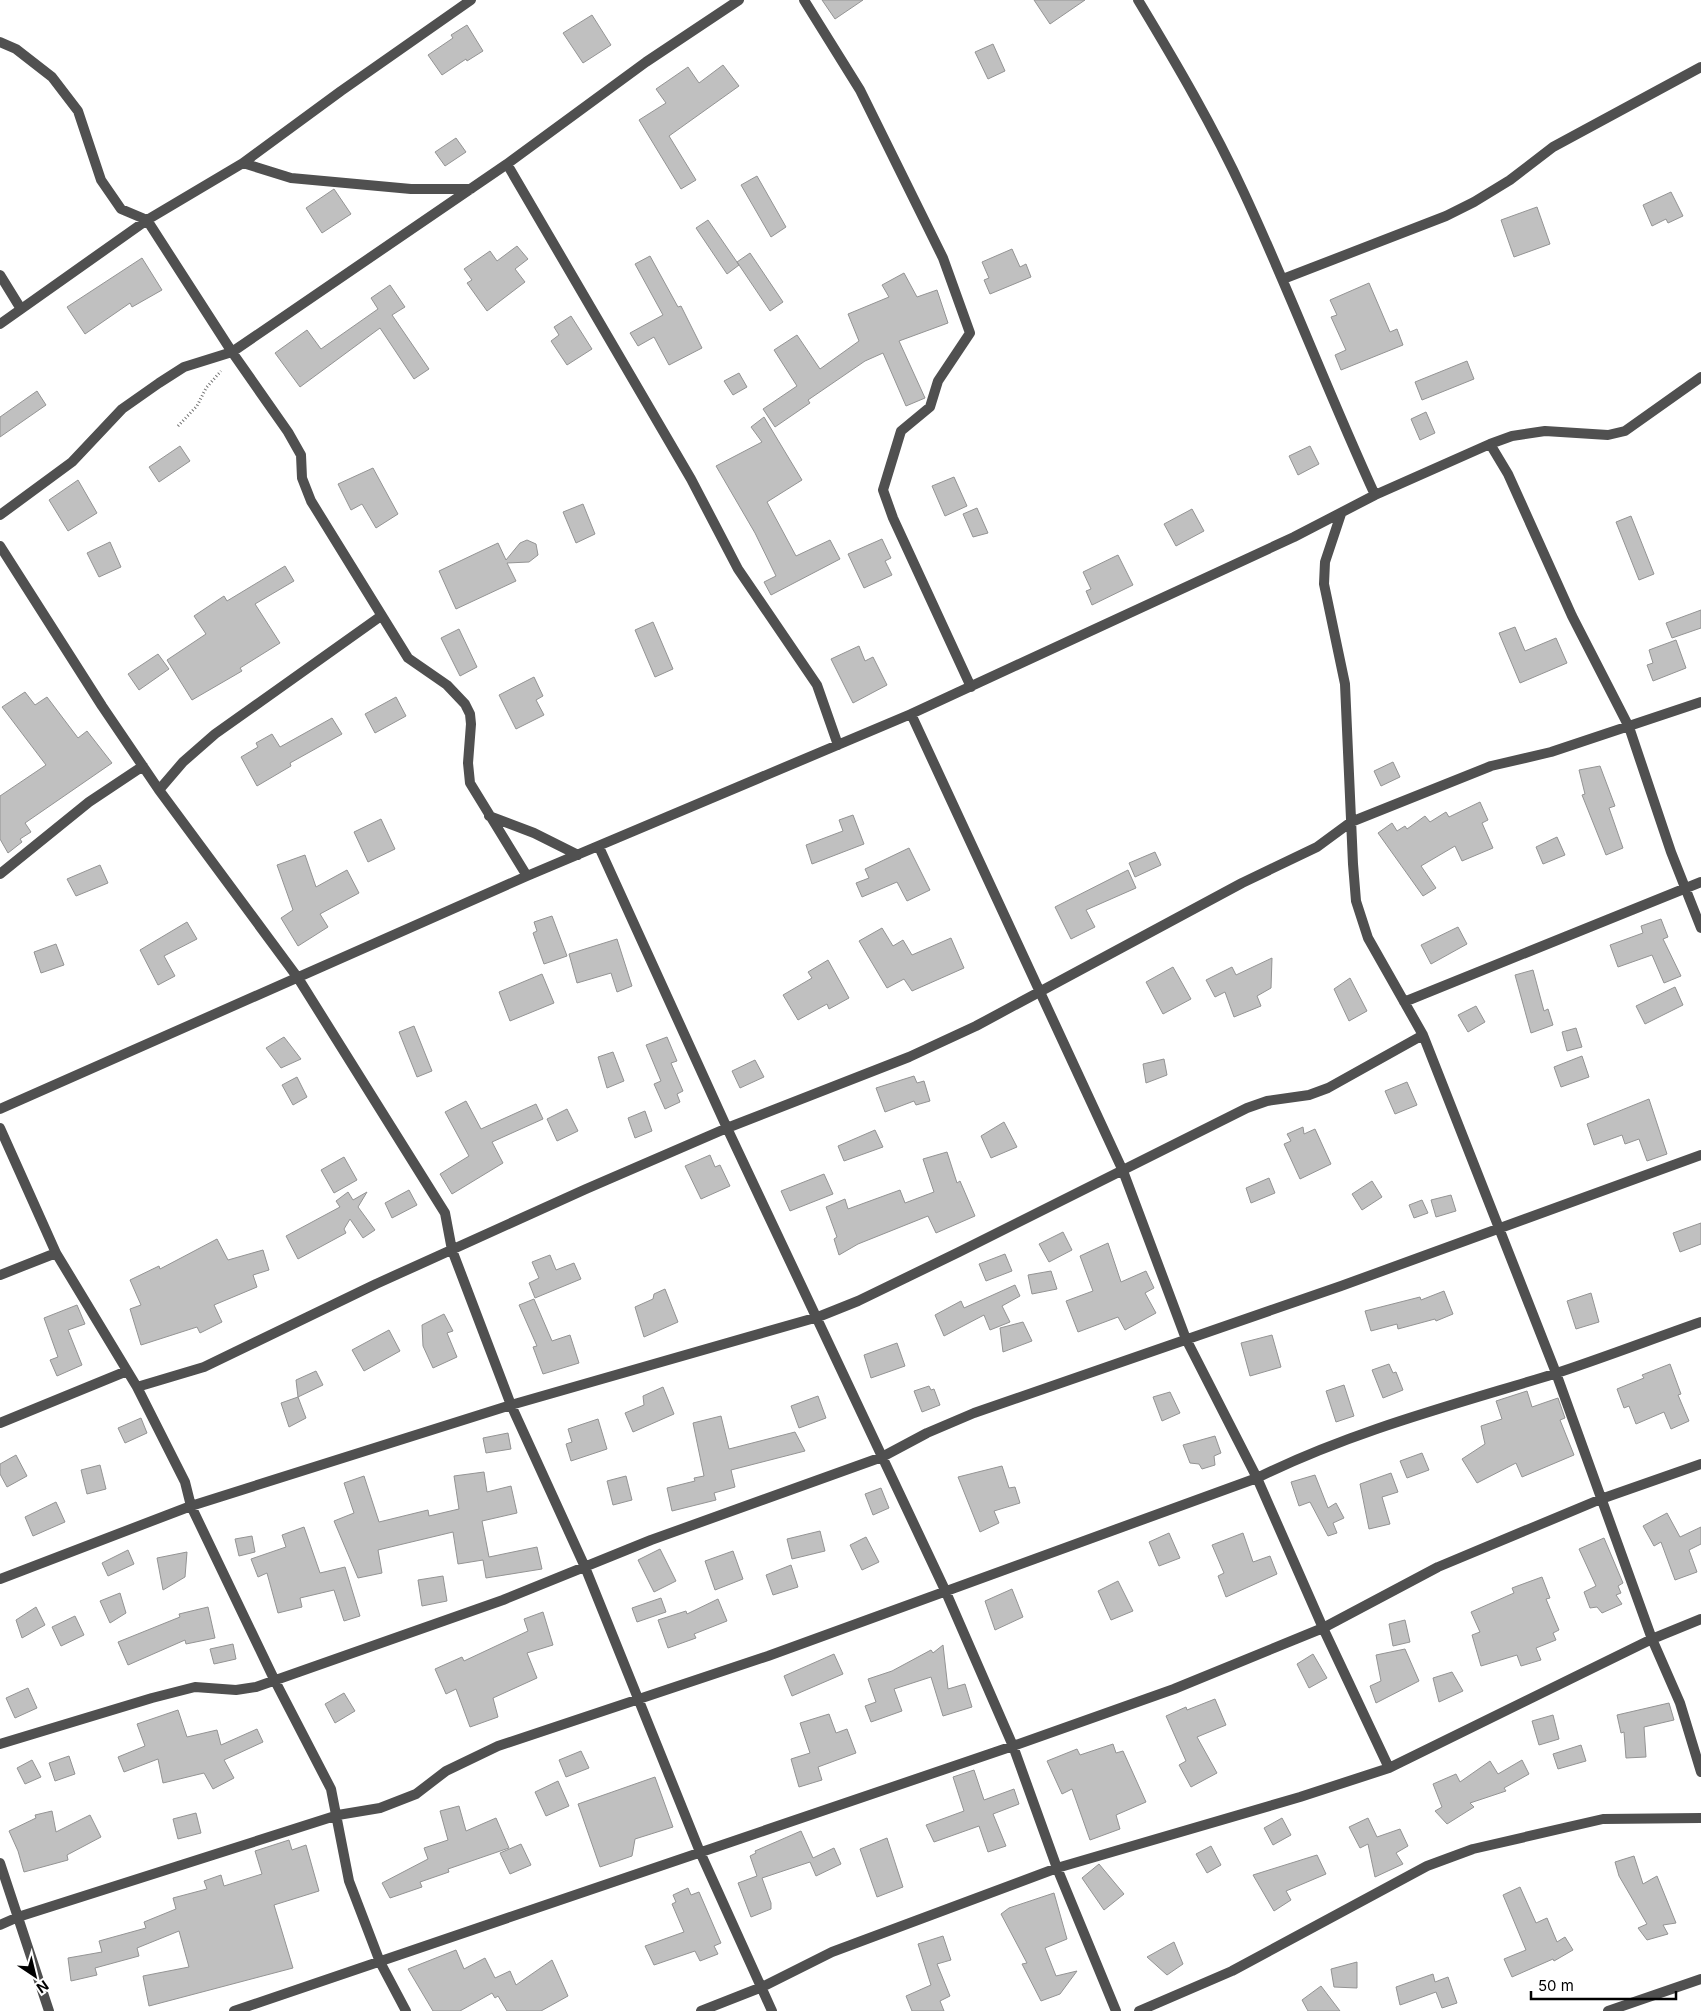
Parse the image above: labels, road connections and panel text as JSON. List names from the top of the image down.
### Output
{
  "scale_bar": "50 m",
  "north": "bottom right"
}
